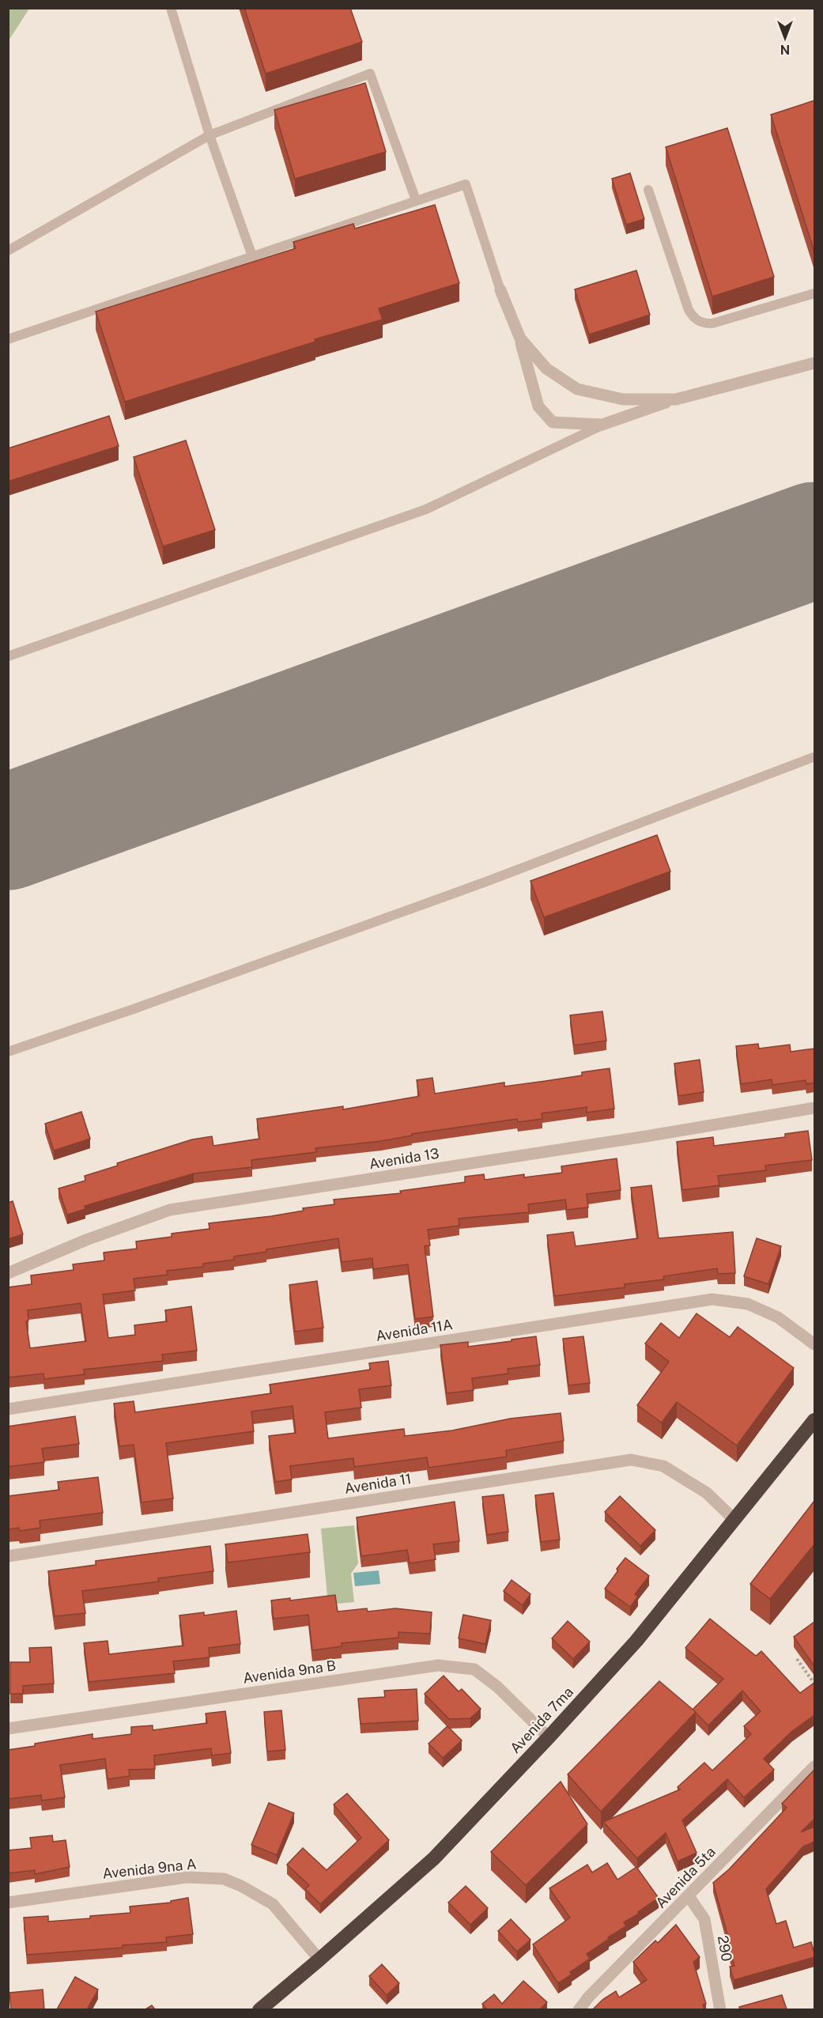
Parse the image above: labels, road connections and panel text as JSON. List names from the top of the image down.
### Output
{
  "streets": {
    "highway": ["Avenida 7ma"],
    "street": [
      "Avenida 13",
      "Avenida 11A",
      "Avenida 11",
      "Avenida 9na B",
      "Avenida 9na A",
      "Avenida 5ta",
      "290"
    ]
  },
  "crossings": [
    ["Avenida 11", "Avenida 7ma"],
    ["Avenida 9na B", "Avenida 7ma"],
    ["Avenida 7ma", "Avenida 9na A"],
    ["Avenida 5ta", "290"]
  ],
  "north": "bottom"
}
